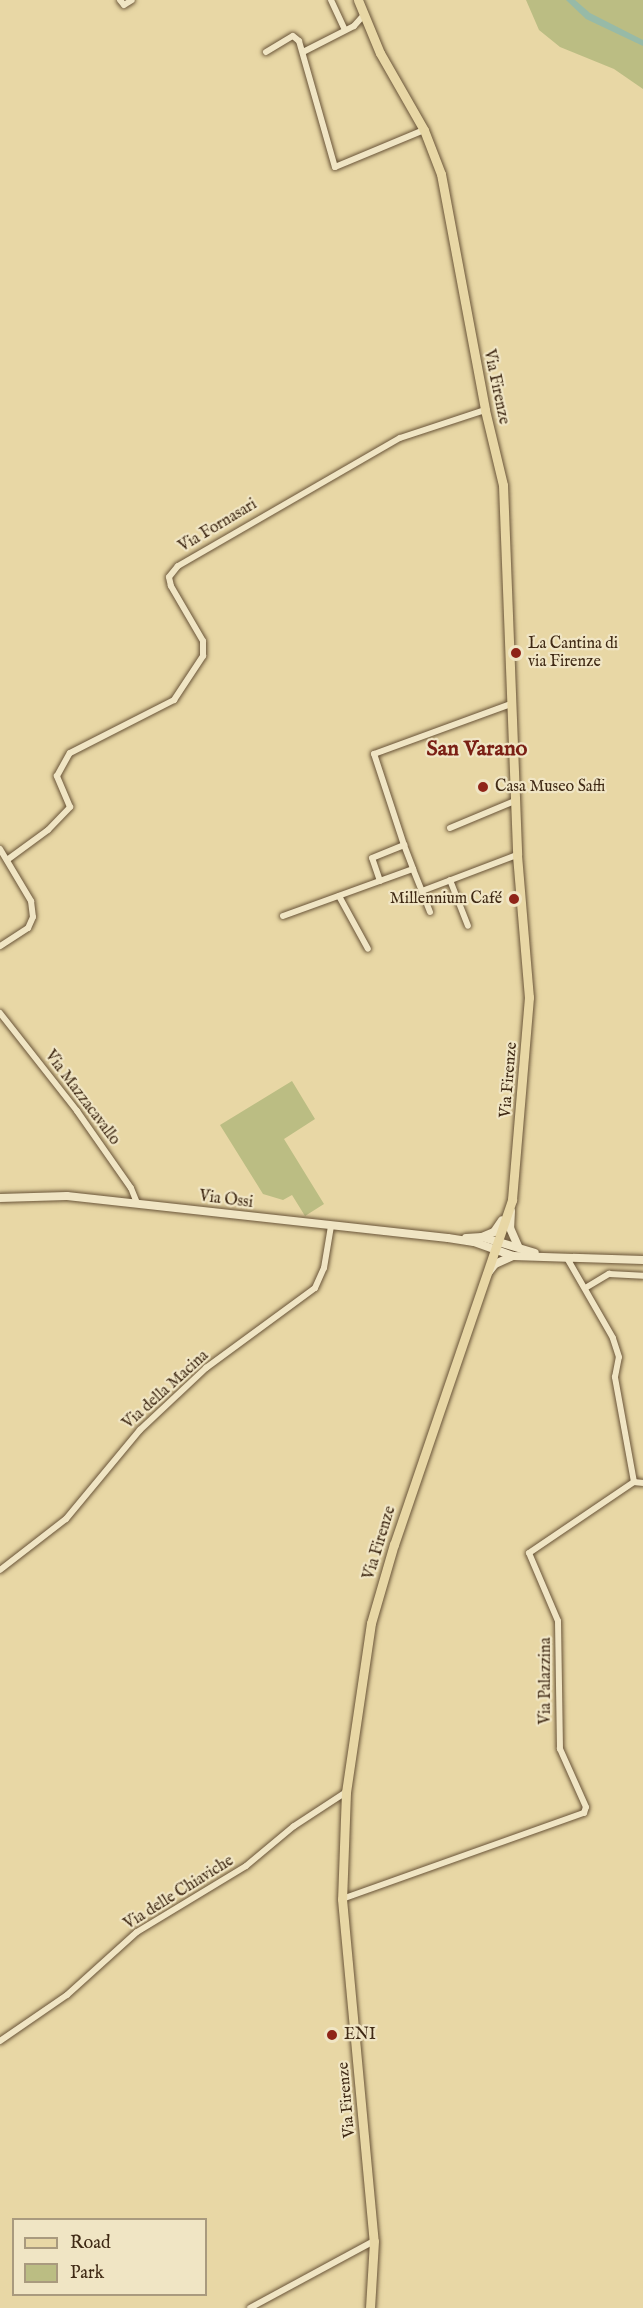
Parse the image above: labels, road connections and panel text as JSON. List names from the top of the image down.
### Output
{
  "streets": {
    "main road": ["Via Firenze"],
    "street": [
      "Via Fornasari",
      "Via Mazzacavallo",
      "Via Ossi",
      "Via della Macina",
      "Via Palazzina",
      "Via delle Chiaviche"
    ]
  },
  "crossings": [
    ["Via Firenze", "Via Fornasari"],
    ["Via Firenze", "Via Ossi"],
    ["Via Firenze", "Via Palazzina"],
    ["Via Firenze", "Via delle Chiaviche"],
    ["Via Mazzacavallo", "Via Ossi"],
    ["Via Ossi", "Via della Macina"]
  ],
  "districts": ["San Varano"],
  "places": [
    "La Cantina di via Firenze",
    "Casa Museo Saffi",
    "Millennium Café",
    "ENI"
  ],
  "legend": ["Road", "Park"]
}
